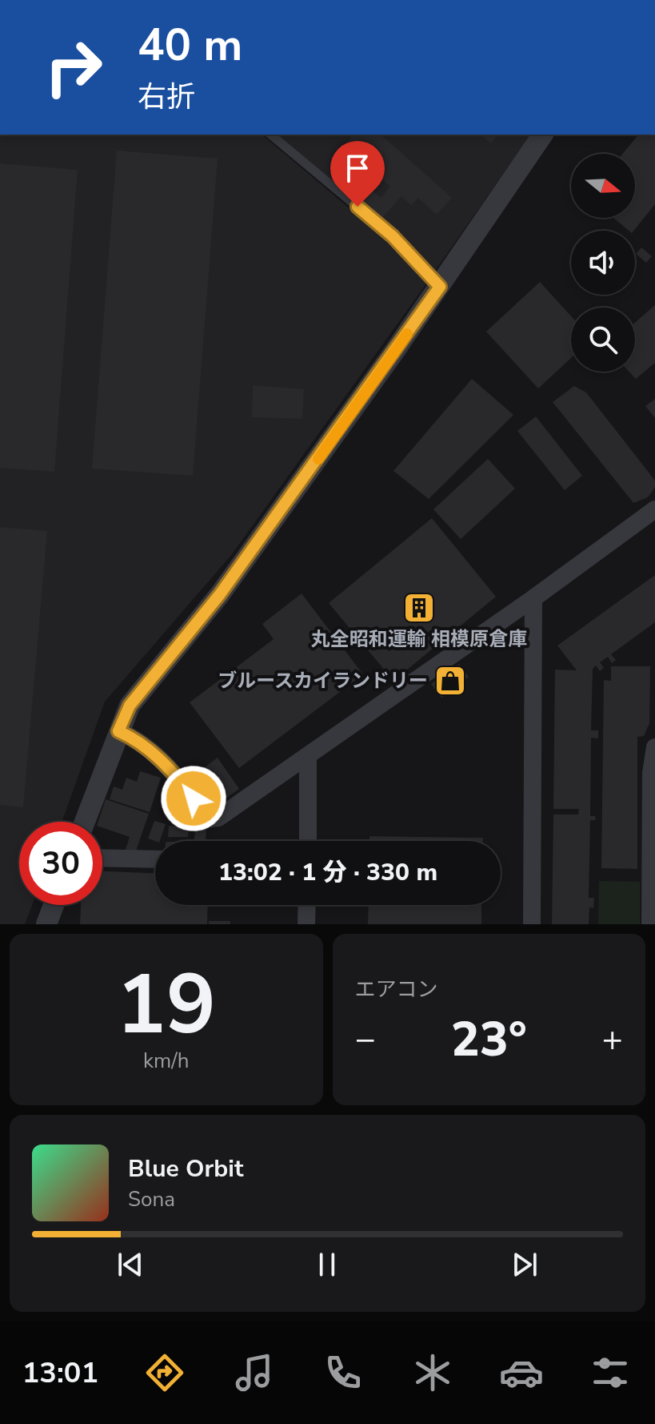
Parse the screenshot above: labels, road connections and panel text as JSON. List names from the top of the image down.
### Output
{
  "places": {
    "building": ["丸全昭和運輸 相模原倉庫"],
    "shop": ["ブルースカイランドリー"]
  },
  "north": "right",
  "page": {
    "turn": ["40 m", "右折"],
    "limit": "30",
    "trip": "13:02 · 1 分 · 330 m",
    "tile": [
      ["19", "km/h"],
      "エアコン"
    ],
    "heat": ["−", "23°", "+"],
    "song": ["Blue Orbit", "Sona"],
    "tabs": "13:01"
  }
}
